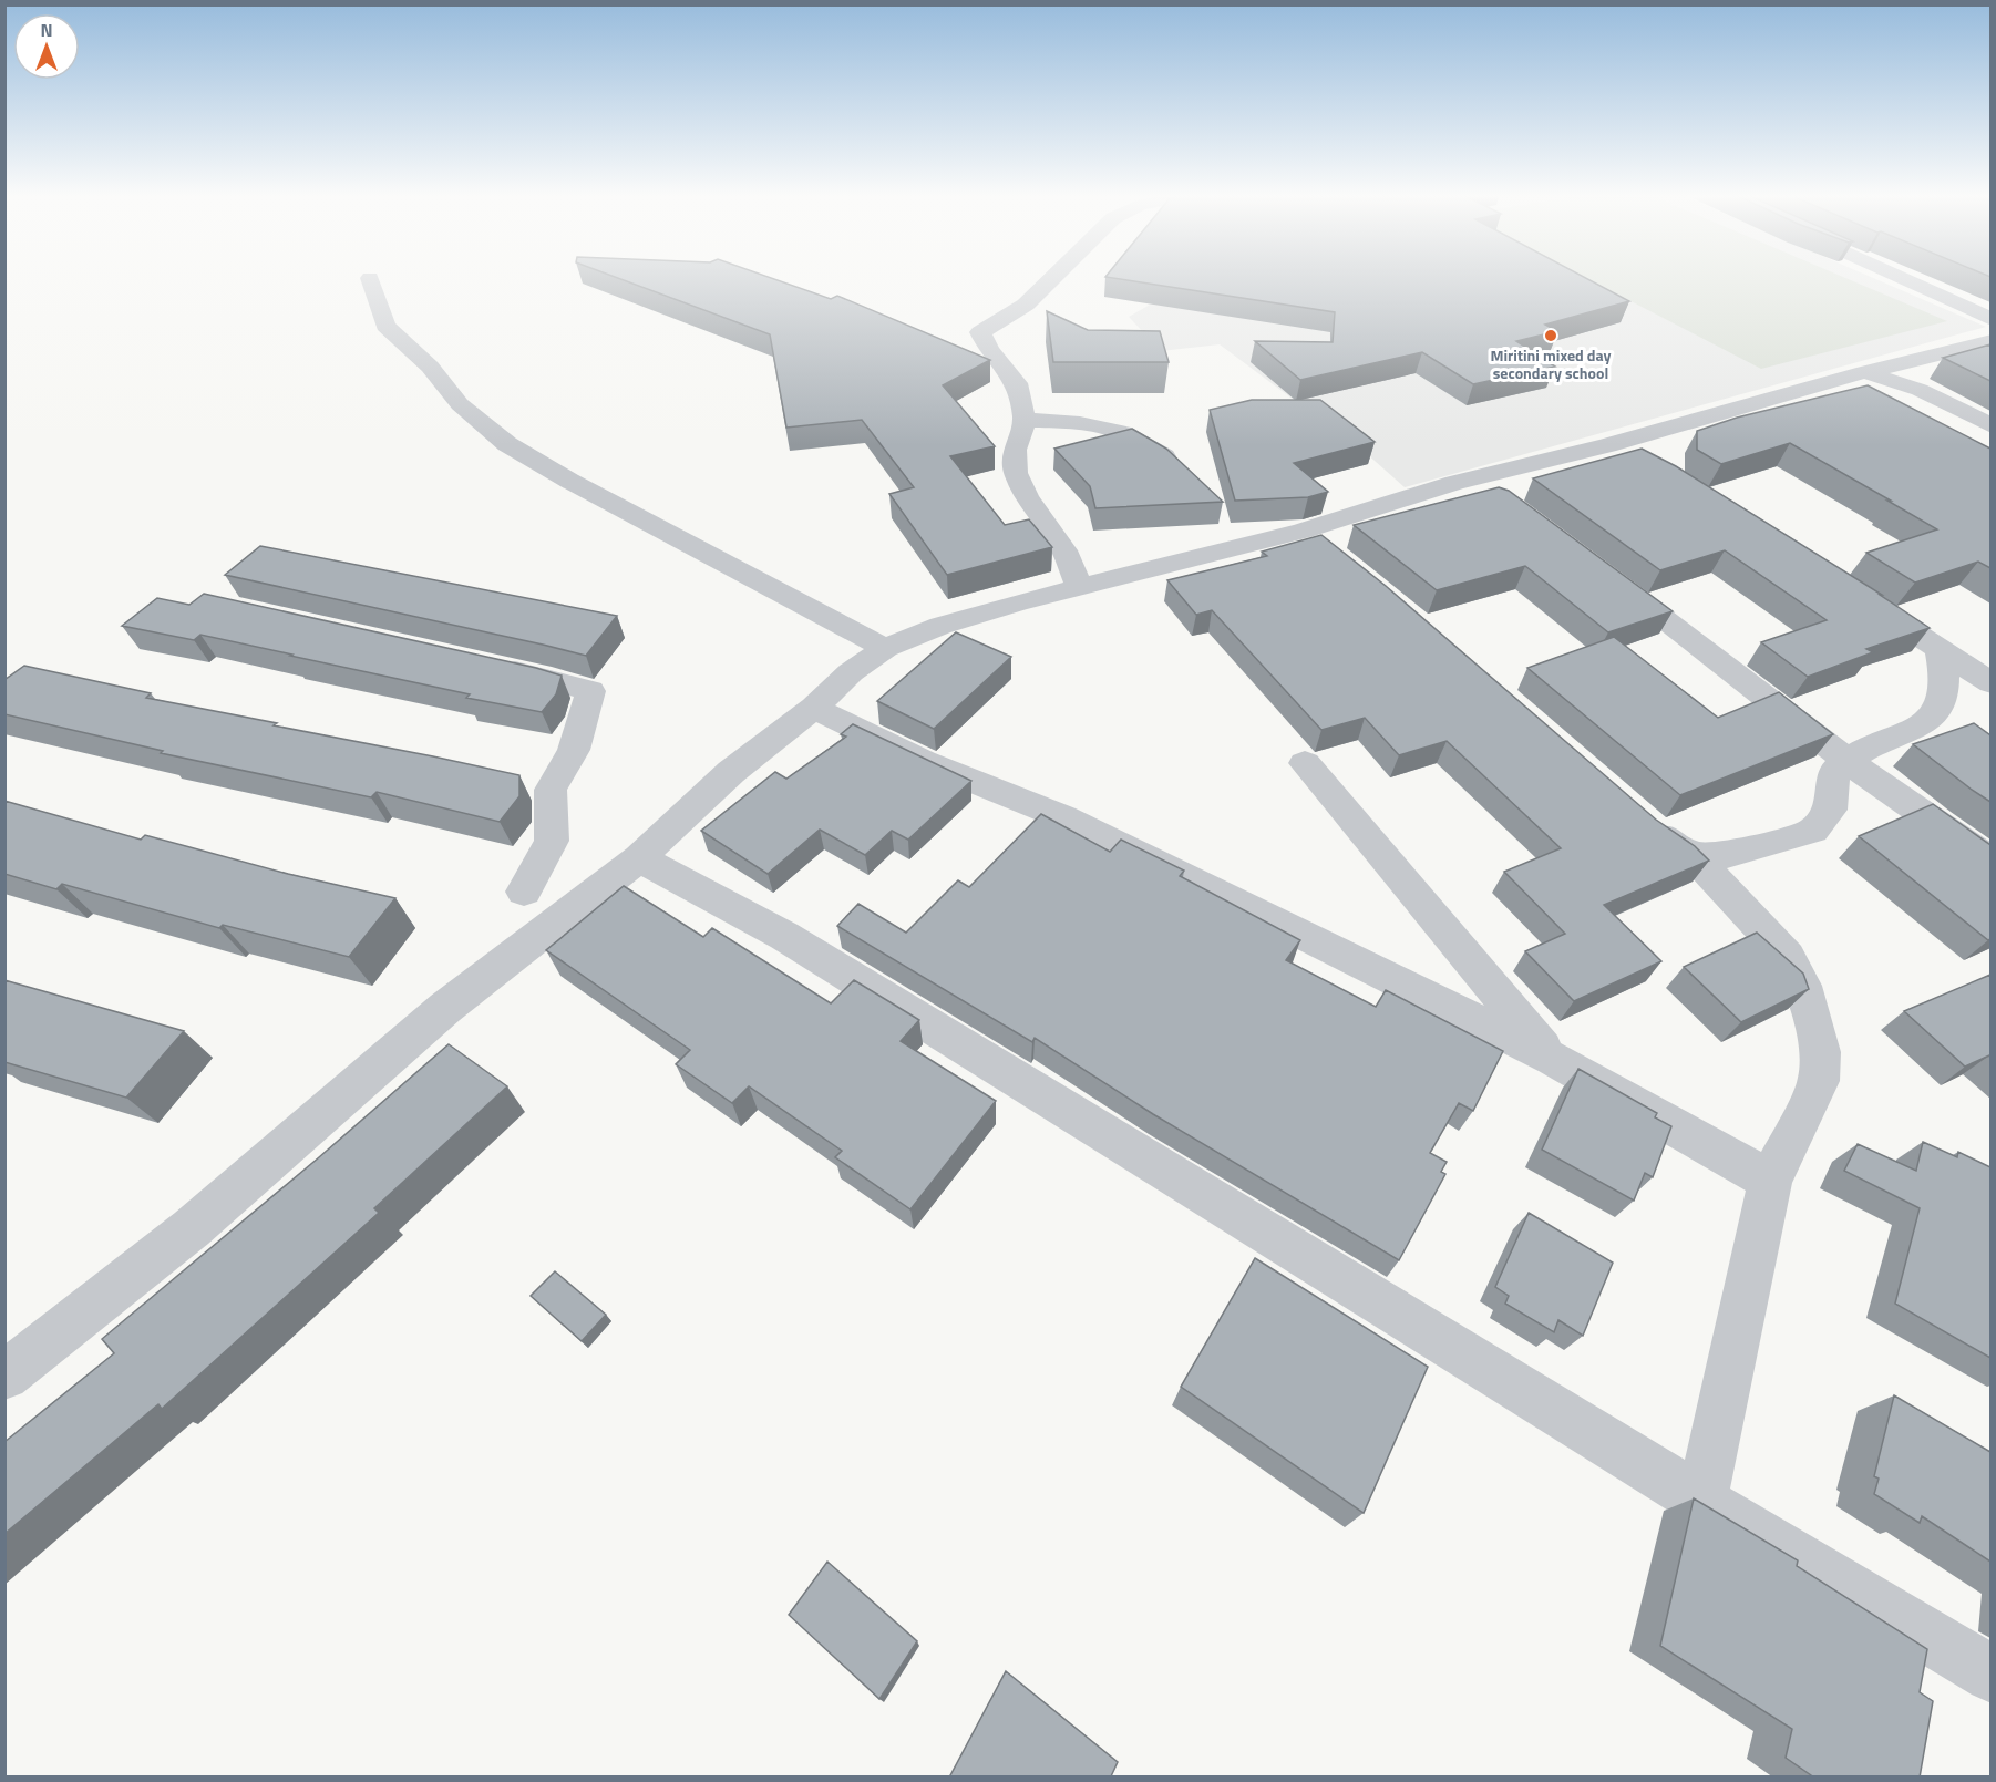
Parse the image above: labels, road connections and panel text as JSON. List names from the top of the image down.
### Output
{
  "places": ["Miritini mixed day secondary school"],
  "north": "top"
}
